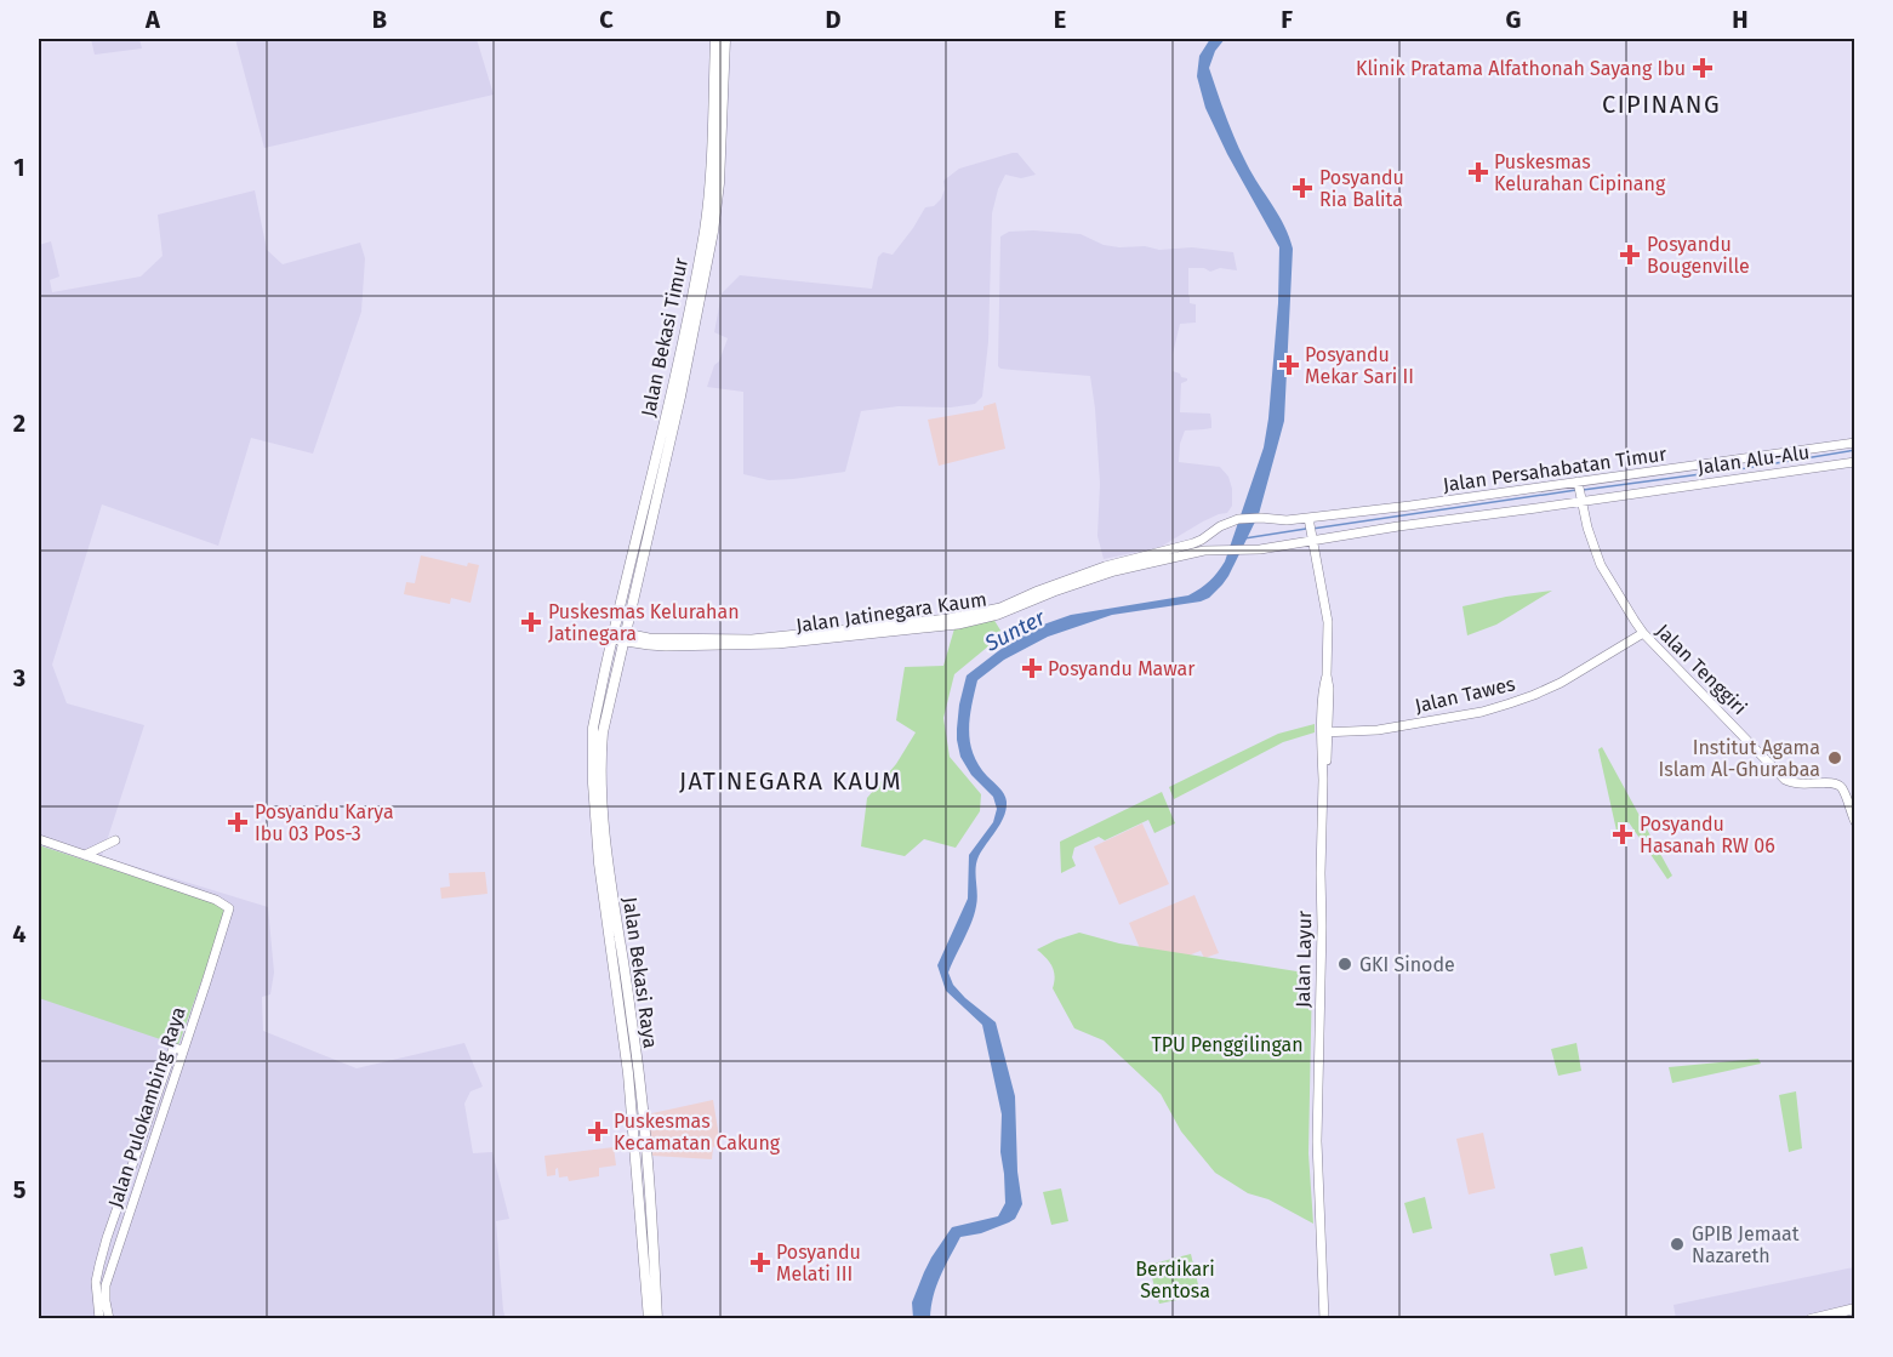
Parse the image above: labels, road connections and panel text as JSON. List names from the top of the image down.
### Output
{
  "streets": {
    "main road": ["Jalan Bekasi Timur", "Jalan Bekasi Raya"],
    "street": [
      "Jalan Alu-Alu",
      "Jalan Persahabatan Timur",
      "Jalan Jatinegara Kaum",
      "Jalan Tenggiri",
      "Jalan Tawes",
      "Jalan Layur",
      "Jalan Pulokambing Raya"
    ]
  },
  "crossings": [
    ["Jalan Bekasi Timur", "Jalan Jatinegara Kaum"],
    ["Jalan Bekasi Timur", "Jalan Bekasi Raya"],
    ["Jalan Alu-Alu", "Jalan Persahabatan Timur"],
    ["Jalan Alu-Alu", "Jalan Tenggiri"],
    ["Jalan Alu-Alu", "Jalan Layur"],
    ["Jalan Persahabatan Timur", "Jalan Jatinegara Kaum"],
    ["Jalan Persahabatan Timur", "Jalan Tenggiri"],
    ["Jalan Persahabatan Timur", "Jalan Layur"],
    ["Jalan Jatinegara Kaum", "Jalan Bekasi Raya"],
    ["Jalan Tenggiri", "Jalan Tawes"],
    ["Jalan Tawes", "Jalan Layur"]
  ],
  "districts": ["CIPINANG", "JATINEGARA KAUM"],
  "water": ["Sunter"],
  "parks": ["TPU Penggilingan", "Berdikari Sentosa"],
  "places": {
    "health": [
      "Klinik Pratama Alfathonah Sayang Ibu",
      "Puskesmas Kelurahan Cipinang",
      "Posyandu Ria Balita",
      "Posyandu Bougenville",
      "Posyandu Mekar Sari II",
      "Puskesmas Kelurahan Jatinegara",
      "Posyandu Mawar",
      "Posyandu Karya Ibu 03 Pos-3",
      "Posyandu Hasanah RW 06",
      "Puskesmas Kecamatan Cakung",
      "Posyandu Melati III"
    ],
    "other": ["Institut Agama Islam Al-Ghurabaa", "GKI Sinode", "GPIB Jemaat Nazareth"]
  },
  "grid": {
    "columns": [
      "A",
      "B",
      "C",
      "D",
      "E",
      "F",
      "G",
      "H"
    ],
    "rows": [
      "1",
      "2",
      "3",
      "4",
      "5"
    ]
  }
}
